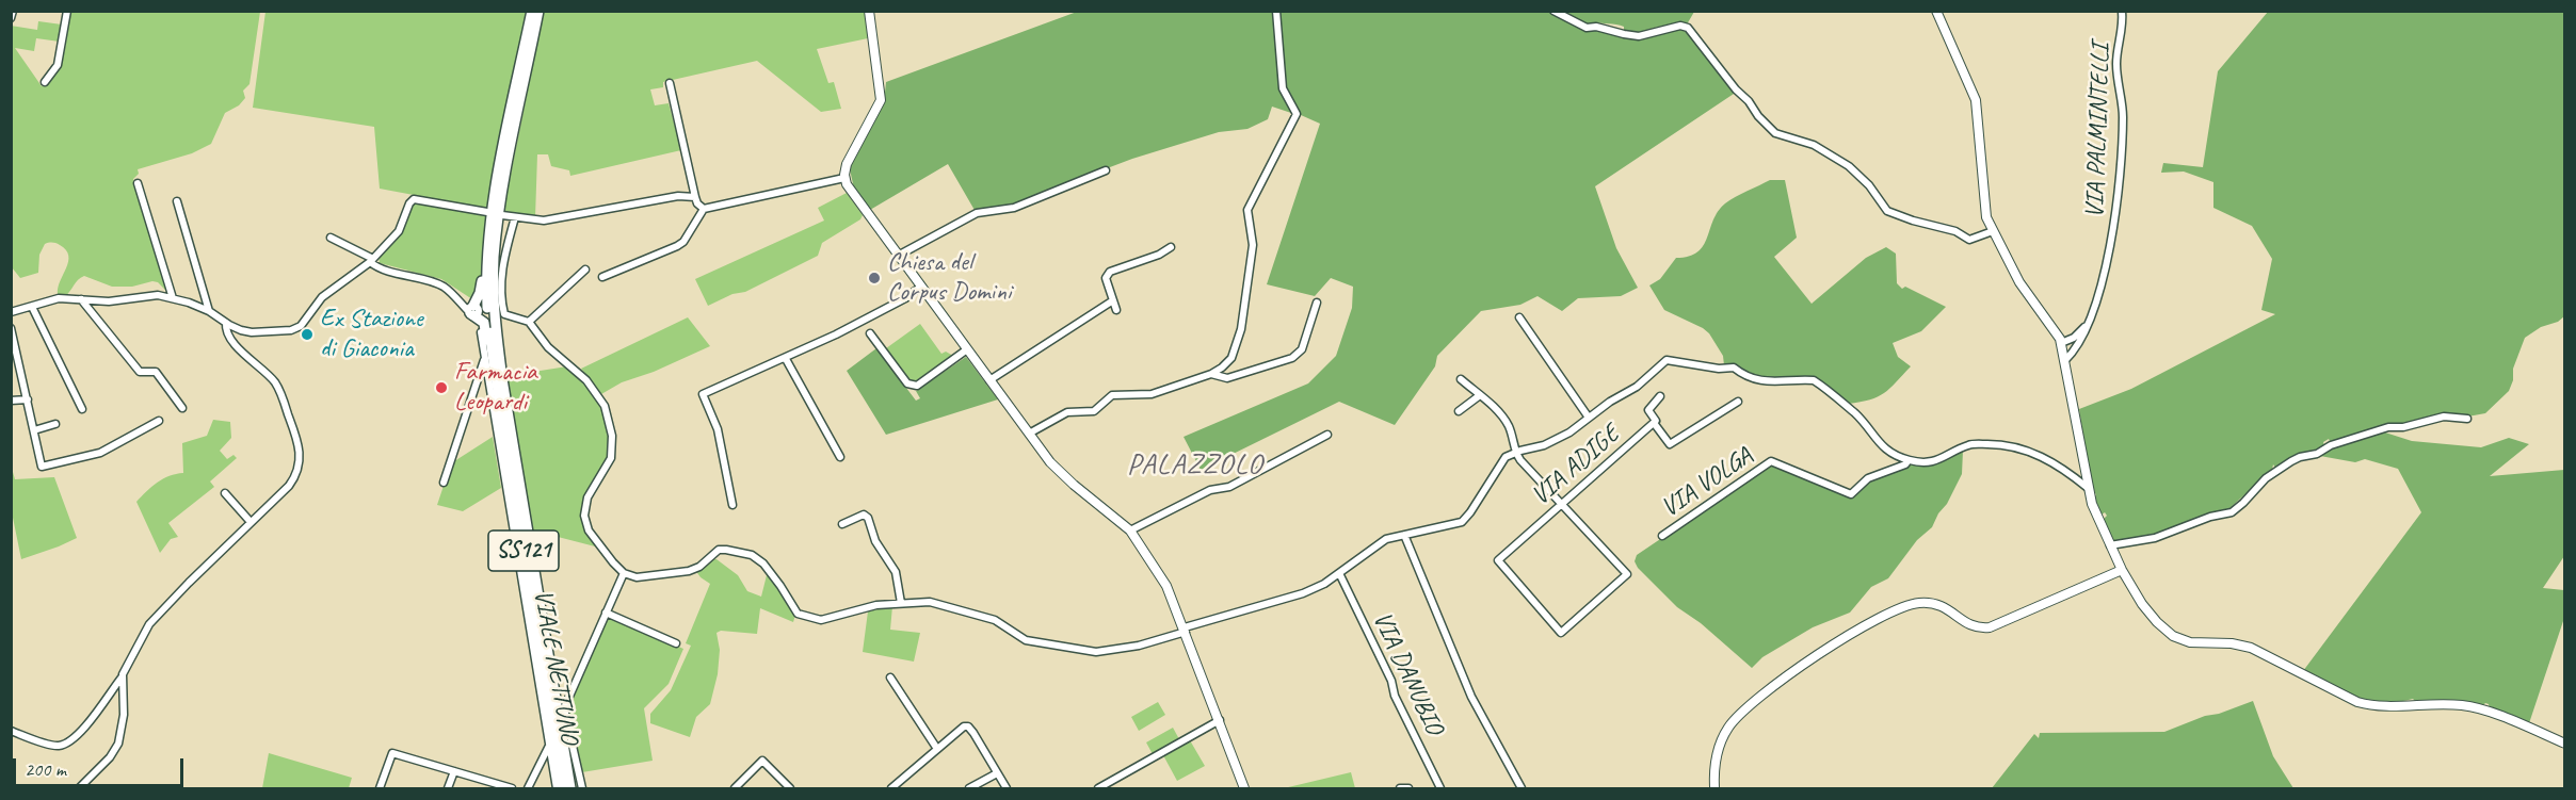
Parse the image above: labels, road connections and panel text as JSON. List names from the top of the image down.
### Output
{
  "streets": {
    "main road": ["SS121"],
    "street": [
      "VIA PALMINTELLI",
      "VIA ADIGE",
      "VIA VOLGA",
      "VIALE NETTUNO",
      "VIA DANUBIO"
    ]
  },
  "crossings": [
    ["SS121", "VIALE NETTUNO"]
  ],
  "districts": ["PALAZZOLO"],
  "places": ["Chiesa del Corpus Domini", "Ex Stazione di Giaconia", "Farmacia Leopardi"],
  "scale_bar": "200 m"
}
